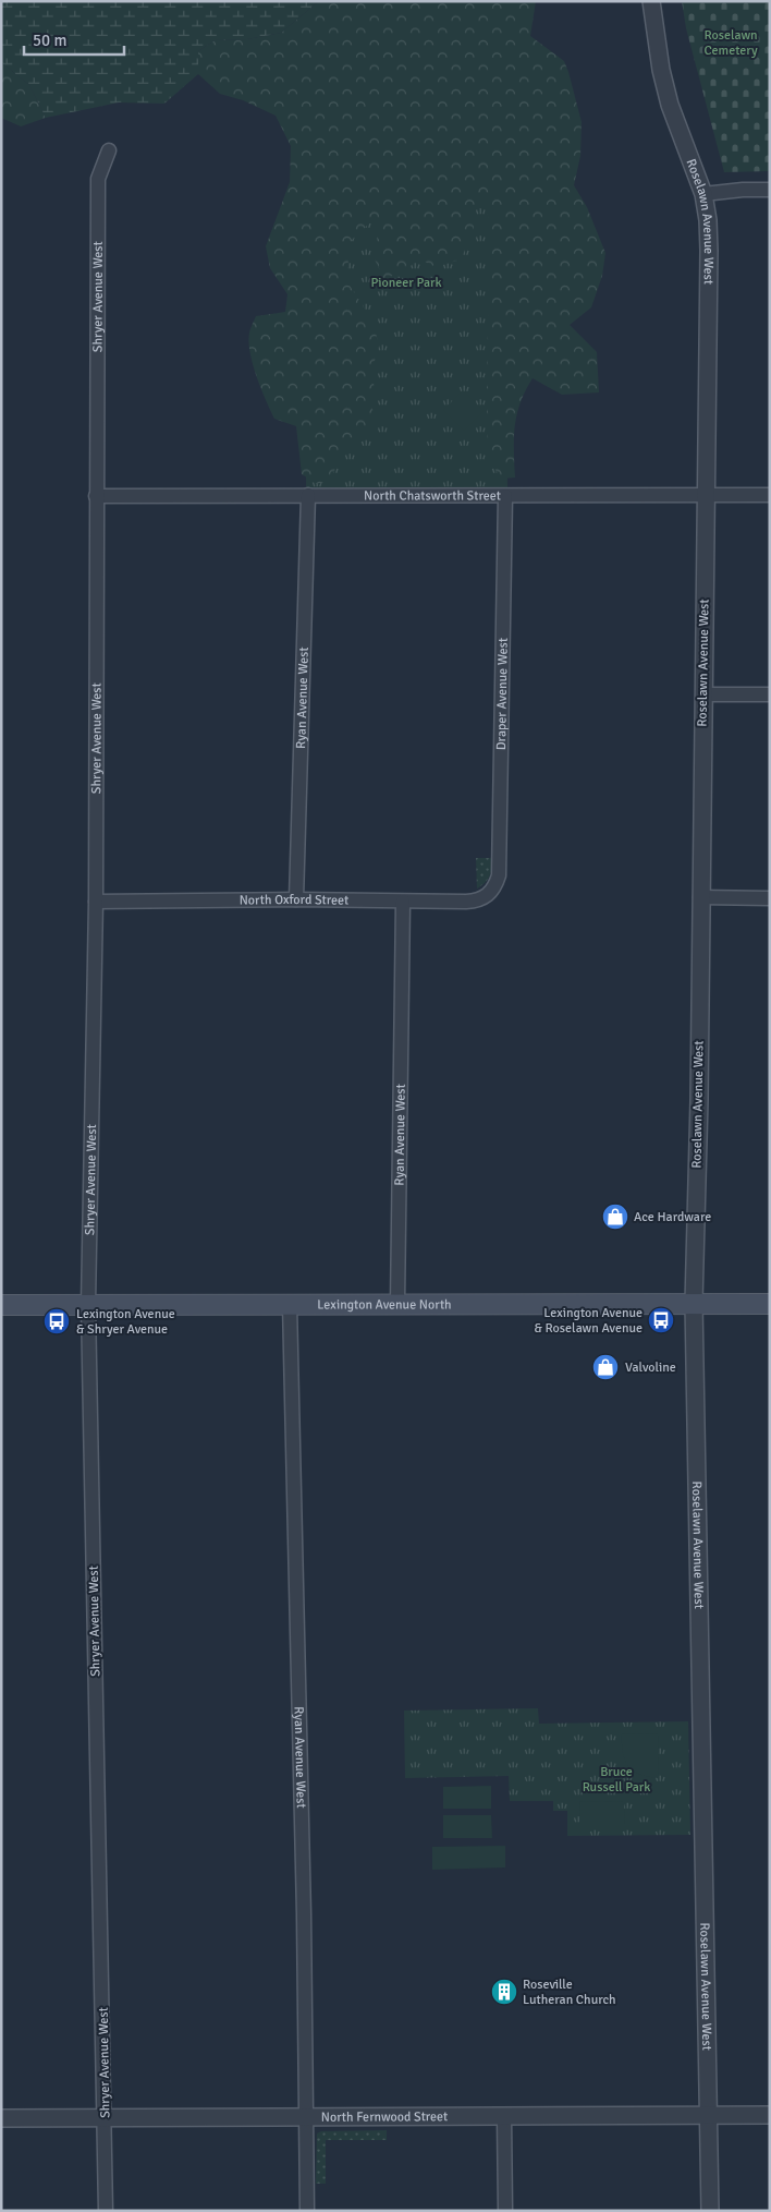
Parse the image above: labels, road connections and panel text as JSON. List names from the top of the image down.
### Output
{
  "streets": {
    "main road": ["Lexington Avenue North"],
    "street": [
      "Roselawn Avenue West",
      "Shryer Avenue West",
      "North Chatsworth Street",
      "Draper Avenue West",
      "Ryan Avenue West",
      "North Oxford Street",
      "North Fernwood Street"
    ]
  },
  "crossings": [
    ["Roselawn Avenue West", "North Chatsworth Street"],
    ["Roselawn Avenue West", "Lexington Avenue North"],
    ["Roselawn Avenue West", "North Fernwood Street"],
    ["Shryer Avenue West", "North Chatsworth Street"],
    ["Shryer Avenue West", "North Oxford Street"],
    ["Shryer Avenue West", "Lexington Avenue North"],
    ["Shryer Avenue West", "North Fernwood Street"],
    ["North Chatsworth Street", "Draper Avenue West"],
    ["North Chatsworth Street", "Ryan Avenue West"],
    ["Draper Avenue West", "North Oxford Street"],
    ["Ryan Avenue West", "North Oxford Street"],
    ["Ryan Avenue West", "Lexington Avenue North"],
    ["Ryan Avenue West", "North Fernwood Street"]
  ],
  "parks": ["Roselawn Cemetery", "Pioneer Park", "Bruce Russell Park"],
  "places": {
    "shop": ["Ace Hardware", "Valvoline"],
    "bus stop": ["Lexington Avenue & Roselawn Avenue", "Lexington Avenue & Shryer Avenue"],
    "building": ["Roseville Lutheran Church"]
  },
  "scale_bar": "50 m"
}
